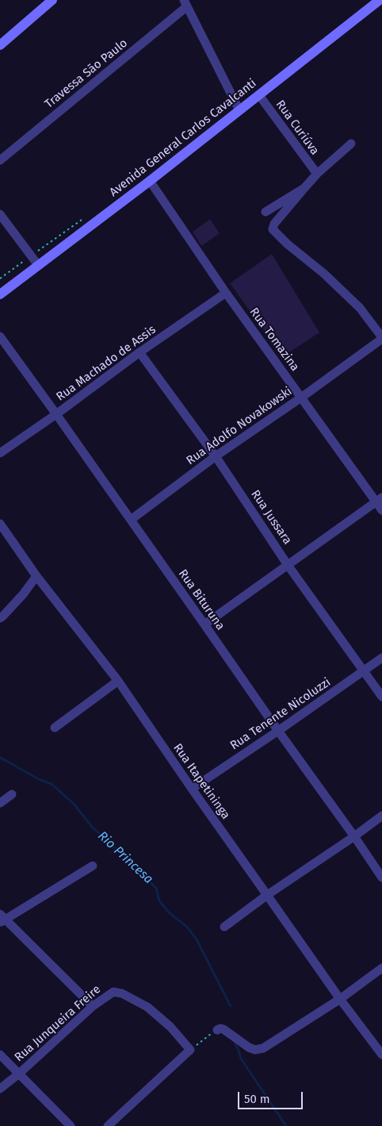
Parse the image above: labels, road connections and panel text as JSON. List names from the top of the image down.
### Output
{
  "streets": {
    "main road": ["Avenida General Carlos Cavalcanti"],
    "street": [
      "Travessa São Paulo",
      "Rua Curiúva",
      "Rua Tomazina",
      "Rua Machado de Assis",
      "Rua Adolfo Novakowski",
      "Rua Jussara",
      "Rua Bituruna",
      "Rua Tenente Nicoluzzi",
      "Rua Itapetininga",
      "Rua Junqueira Freire"
    ]
  },
  "crossings": [
    ["Rua Curiúva", "Avenida General Carlos Cavalcanti"],
    ["Avenida General Carlos Cavalcanti", "Rua Tomazina"],
    ["Rua Tomazina", "Rua Machado de Assis"],
    ["Rua Tomazina", "Rua Adolfo Novakowski"],
    ["Rua Machado de Assis", "Rua Jussara"],
    ["Rua Machado de Assis", "Rua Bituruna"],
    ["Rua Adolfo Novakowski", "Rua Jussara"],
    ["Rua Adolfo Novakowski", "Rua Bituruna"],
    ["Rua Jussara", "Rua Tenente Nicoluzzi"],
    ["Rua Bituruna", "Rua Tenente Nicoluzzi"],
    ["Rua Tenente Nicoluzzi", "Rua Itapetininga"]
  ],
  "water": ["Rio Princesa"],
  "scale_bar": "50 m"
}
